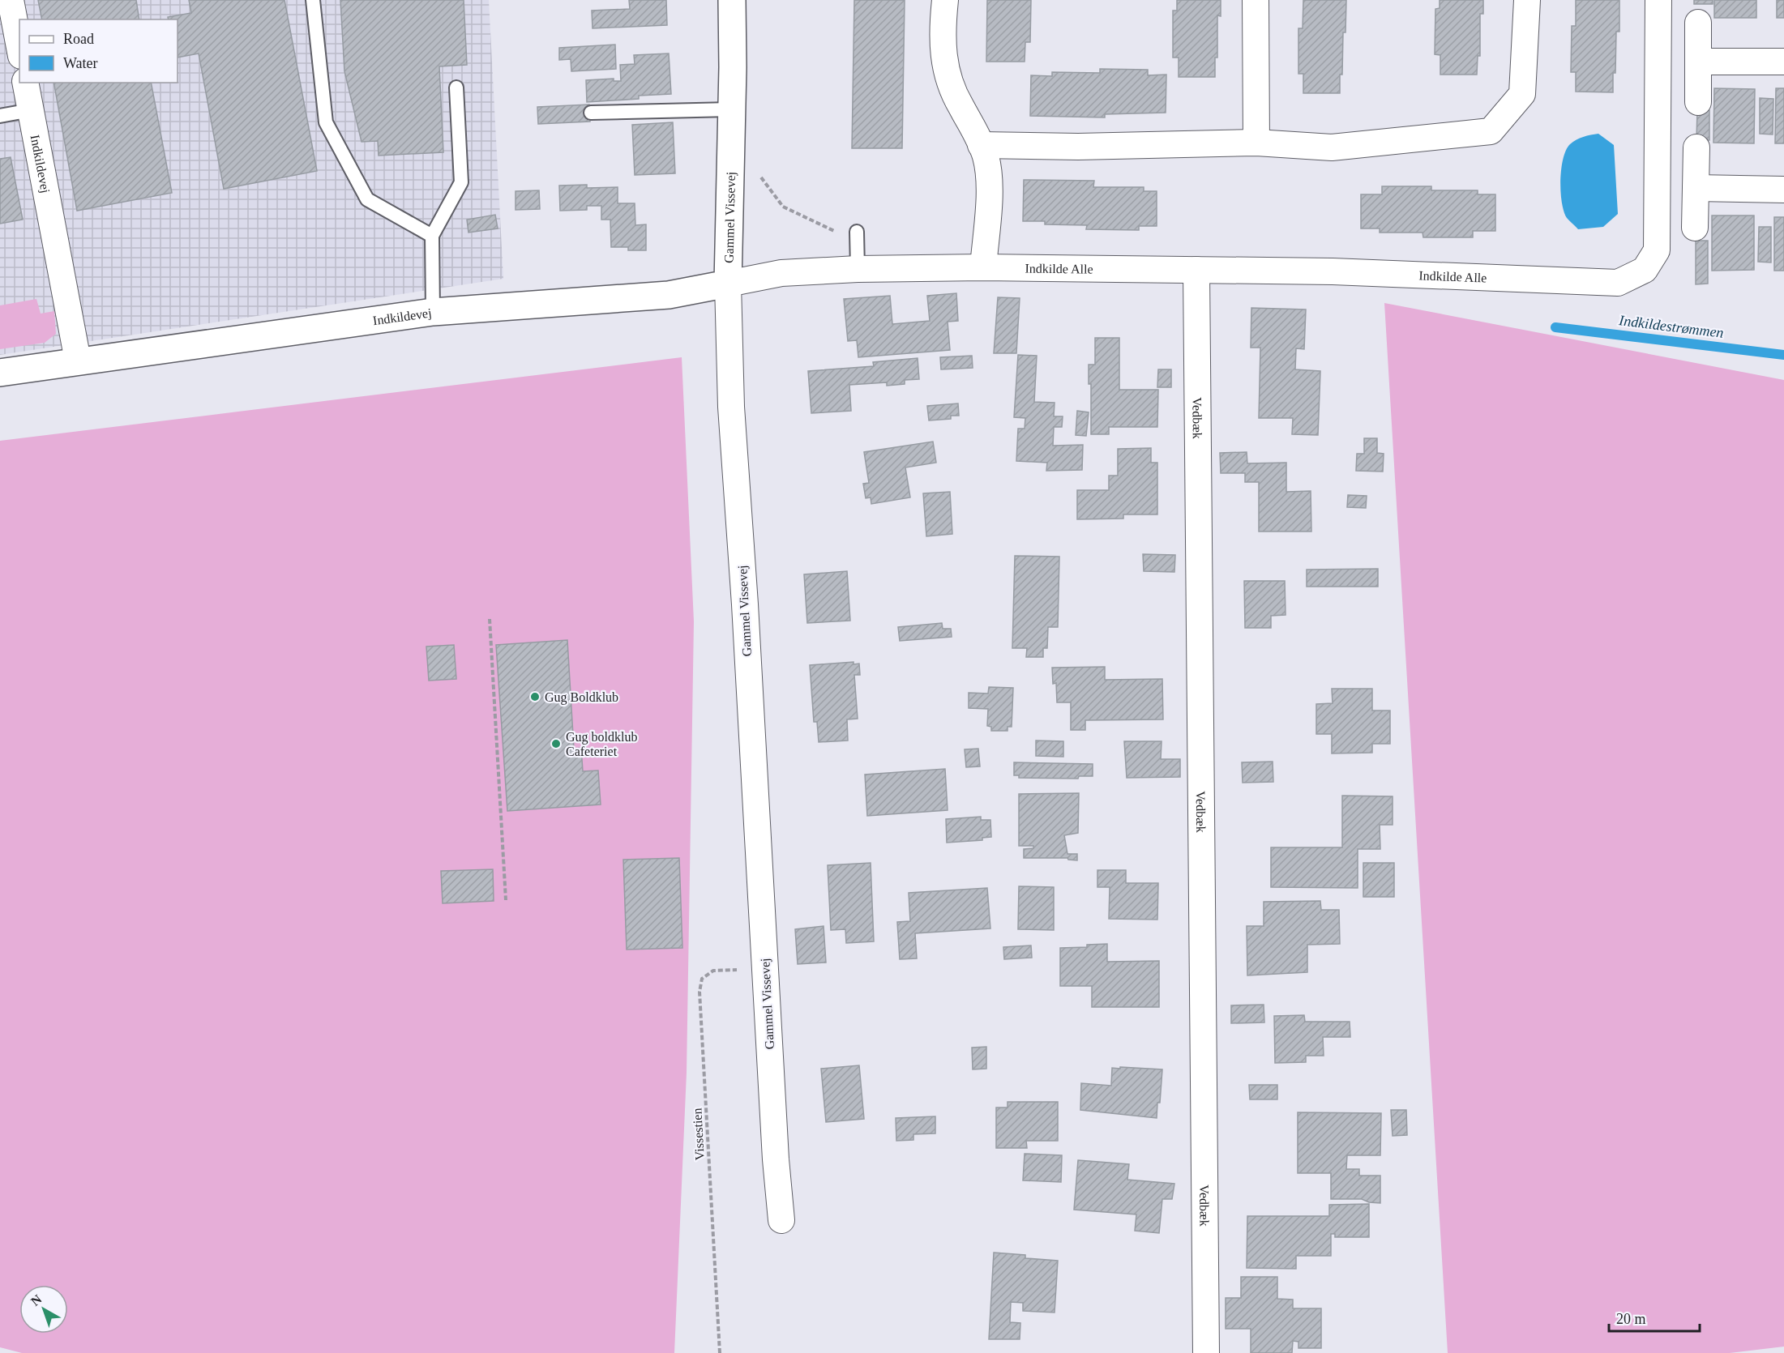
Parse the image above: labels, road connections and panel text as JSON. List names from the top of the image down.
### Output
{
  "streets": {
    "street": [
      "Indkildevej",
      "Gammel Vissevej",
      "Indkilde Alle",
      "Vedbæk"
    ],
    "path": ["Vissestien"]
  },
  "crossings": [
    ["Indkildevej", "Gammel Vissevej"],
    ["Indkildevej", "Indkilde Alle"],
    ["Gammel Vissevej", "Indkilde Alle"],
    ["Gammel Vissevej", "Vissestien"],
    ["Indkilde Alle", "Vedbæk"]
  ],
  "water": ["Indkildestrømmen"],
  "places": ["Gug Boldklub", "Gug boldklub Cafeteriet"],
  "legend": ["Road", "Water"],
  "scale_bar": "20 m",
  "north": "top left"
}
